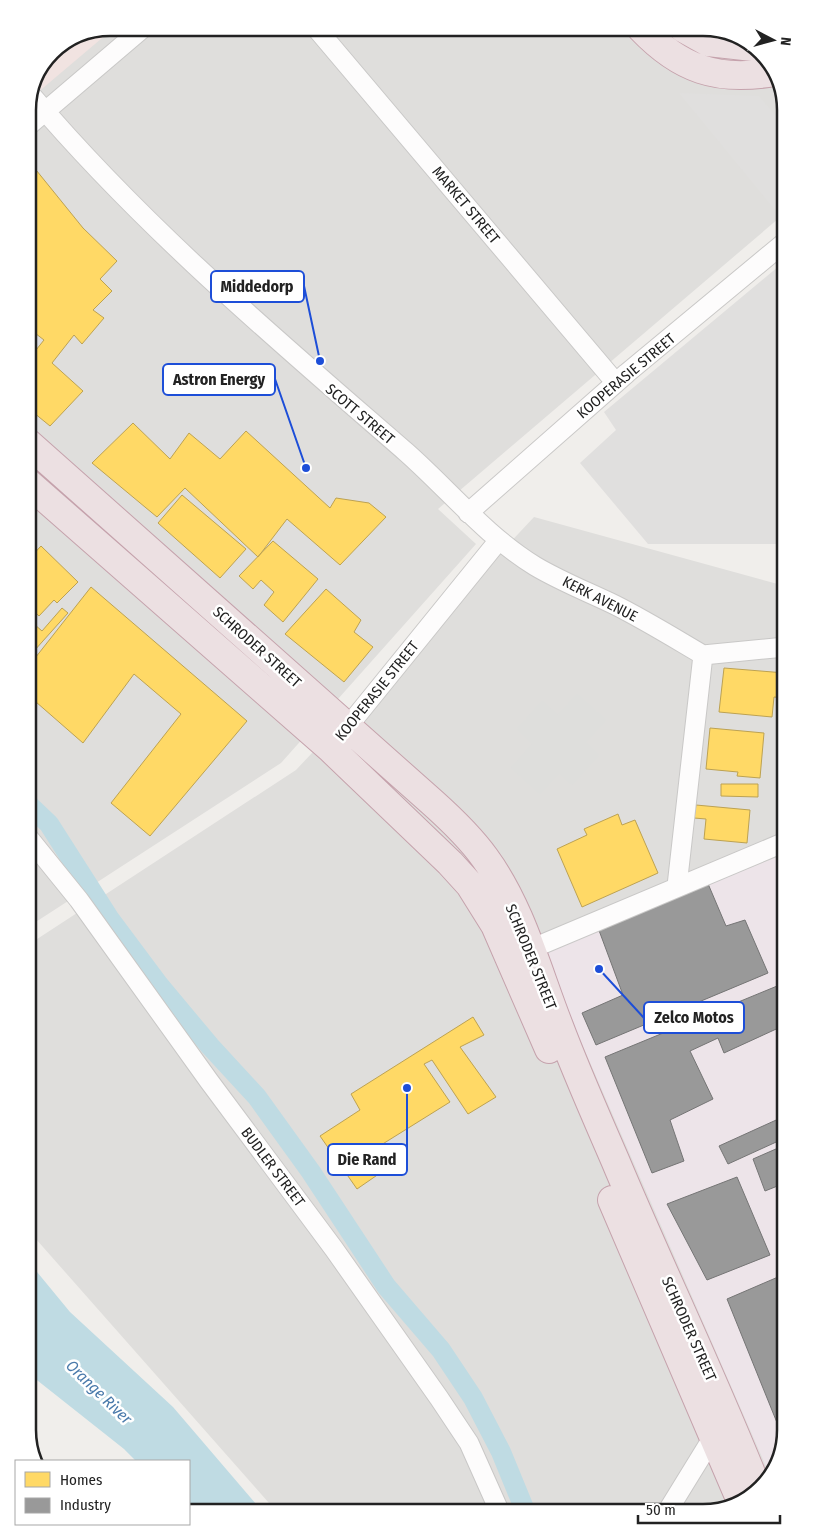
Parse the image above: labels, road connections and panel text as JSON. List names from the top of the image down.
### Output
{
  "streets": {
    "highway": ["SCHRODER STREET"],
    "street": [
      "MARKET STREET",
      "KOOPERASIE STREET",
      "SCOTT STREET",
      "KERK AVENUE",
      "BUDLER STREET"
    ]
  },
  "crossings": [
    ["MARKET STREET", "KOOPERASIE STREET"],
    ["KOOPERASIE STREET", "SCOTT STREET"],
    ["KOOPERASIE STREET", "KERK AVENUE"],
    ["KOOPERASIE STREET", "SCHRODER STREET"],
    ["SCOTT STREET", "KERK AVENUE"]
  ],
  "water": ["Orange River"],
  "places": [
    "Middedorp",
    "Astron Energy",
    "Zelco Motos",
    "Die Rand"
  ],
  "legend": ["Homes", "Industry"],
  "scale_bar": "50 m",
  "north": "right"
}
